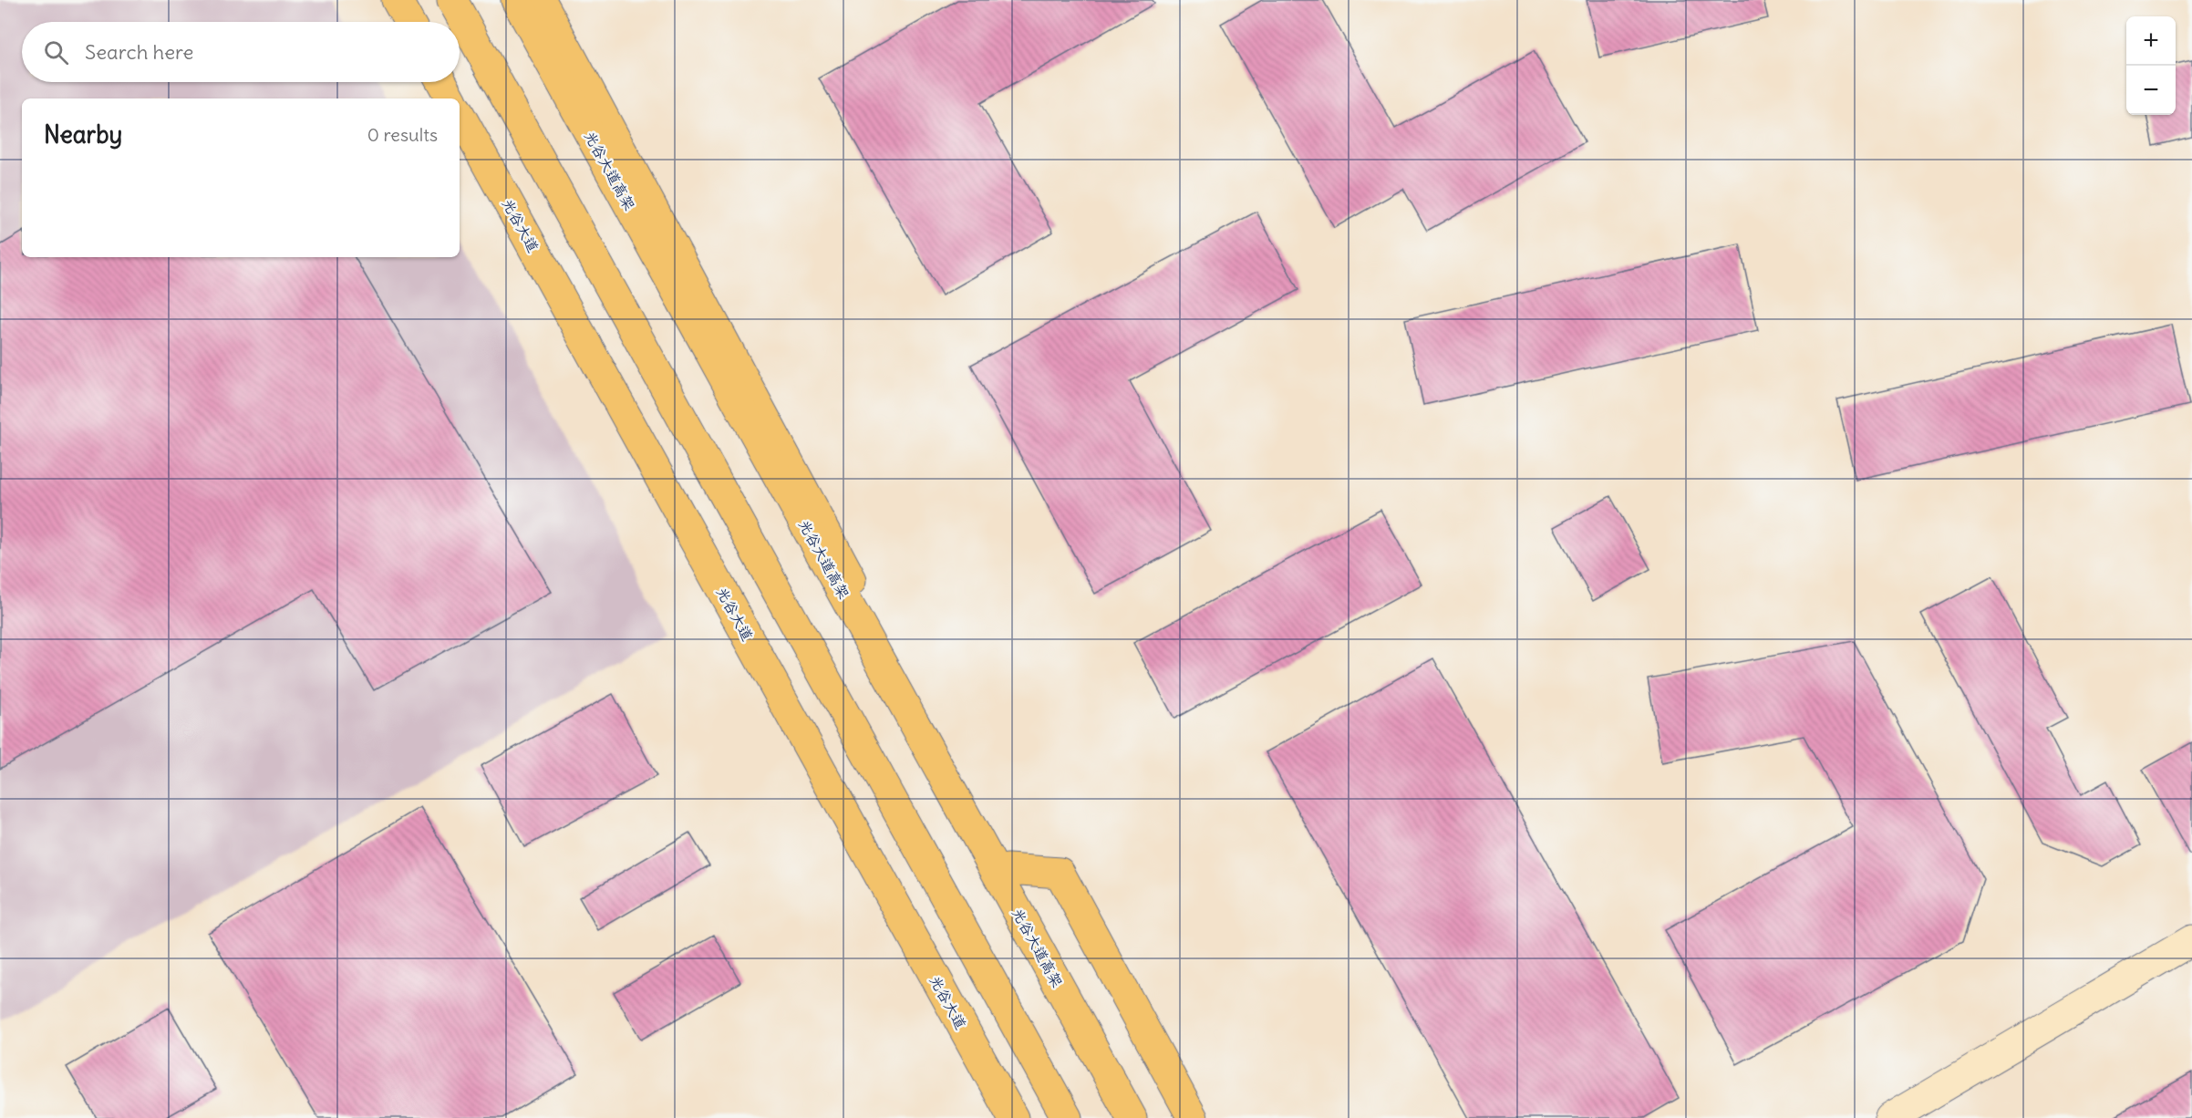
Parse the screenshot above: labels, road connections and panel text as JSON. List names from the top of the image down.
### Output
{
  "streets": {
    "main road": ["光谷大道高架", "光谷大道"]
  },
  "page": {
    "map_buttons": ["+", "−"],
    "search": "Search here",
    "heading": ["Nearby", "0 results"]
  }
}
